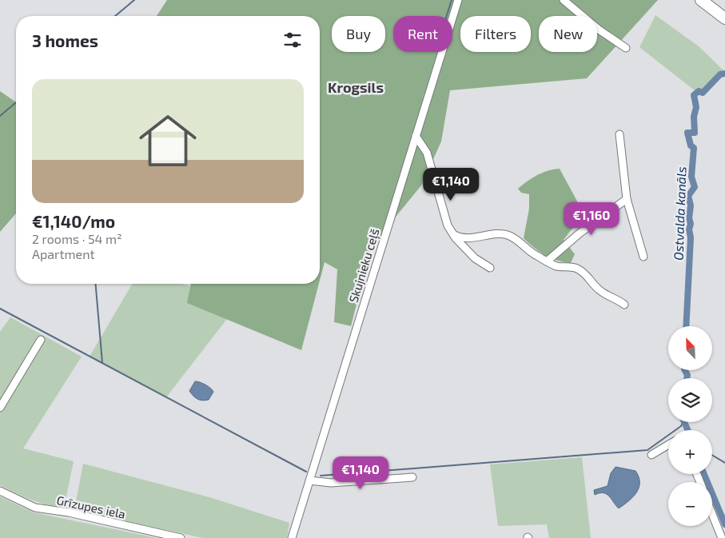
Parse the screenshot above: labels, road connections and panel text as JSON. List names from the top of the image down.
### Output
{
  "streets": {
    "street": ["Skujnieku ceļš", "Grīzupes iela"]
  },
  "districts": ["Krogsils"],
  "water": ["Ostvalda kanāls"],
  "north": "top left",
  "page": {
    "chip": [
      "Buy",
      "Rent",
      "Filters",
      "New"
    ],
    "heading": "3 homes",
    "list": [
      {
        "name": "€1,140/mo",
        "note": "2 rooms · 54 m² · Apartment"
      }
    ],
    "price": ["€1,140", "€1,160", "€1,140"],
    "map_buttons": ["+", "−"]
  }
}
